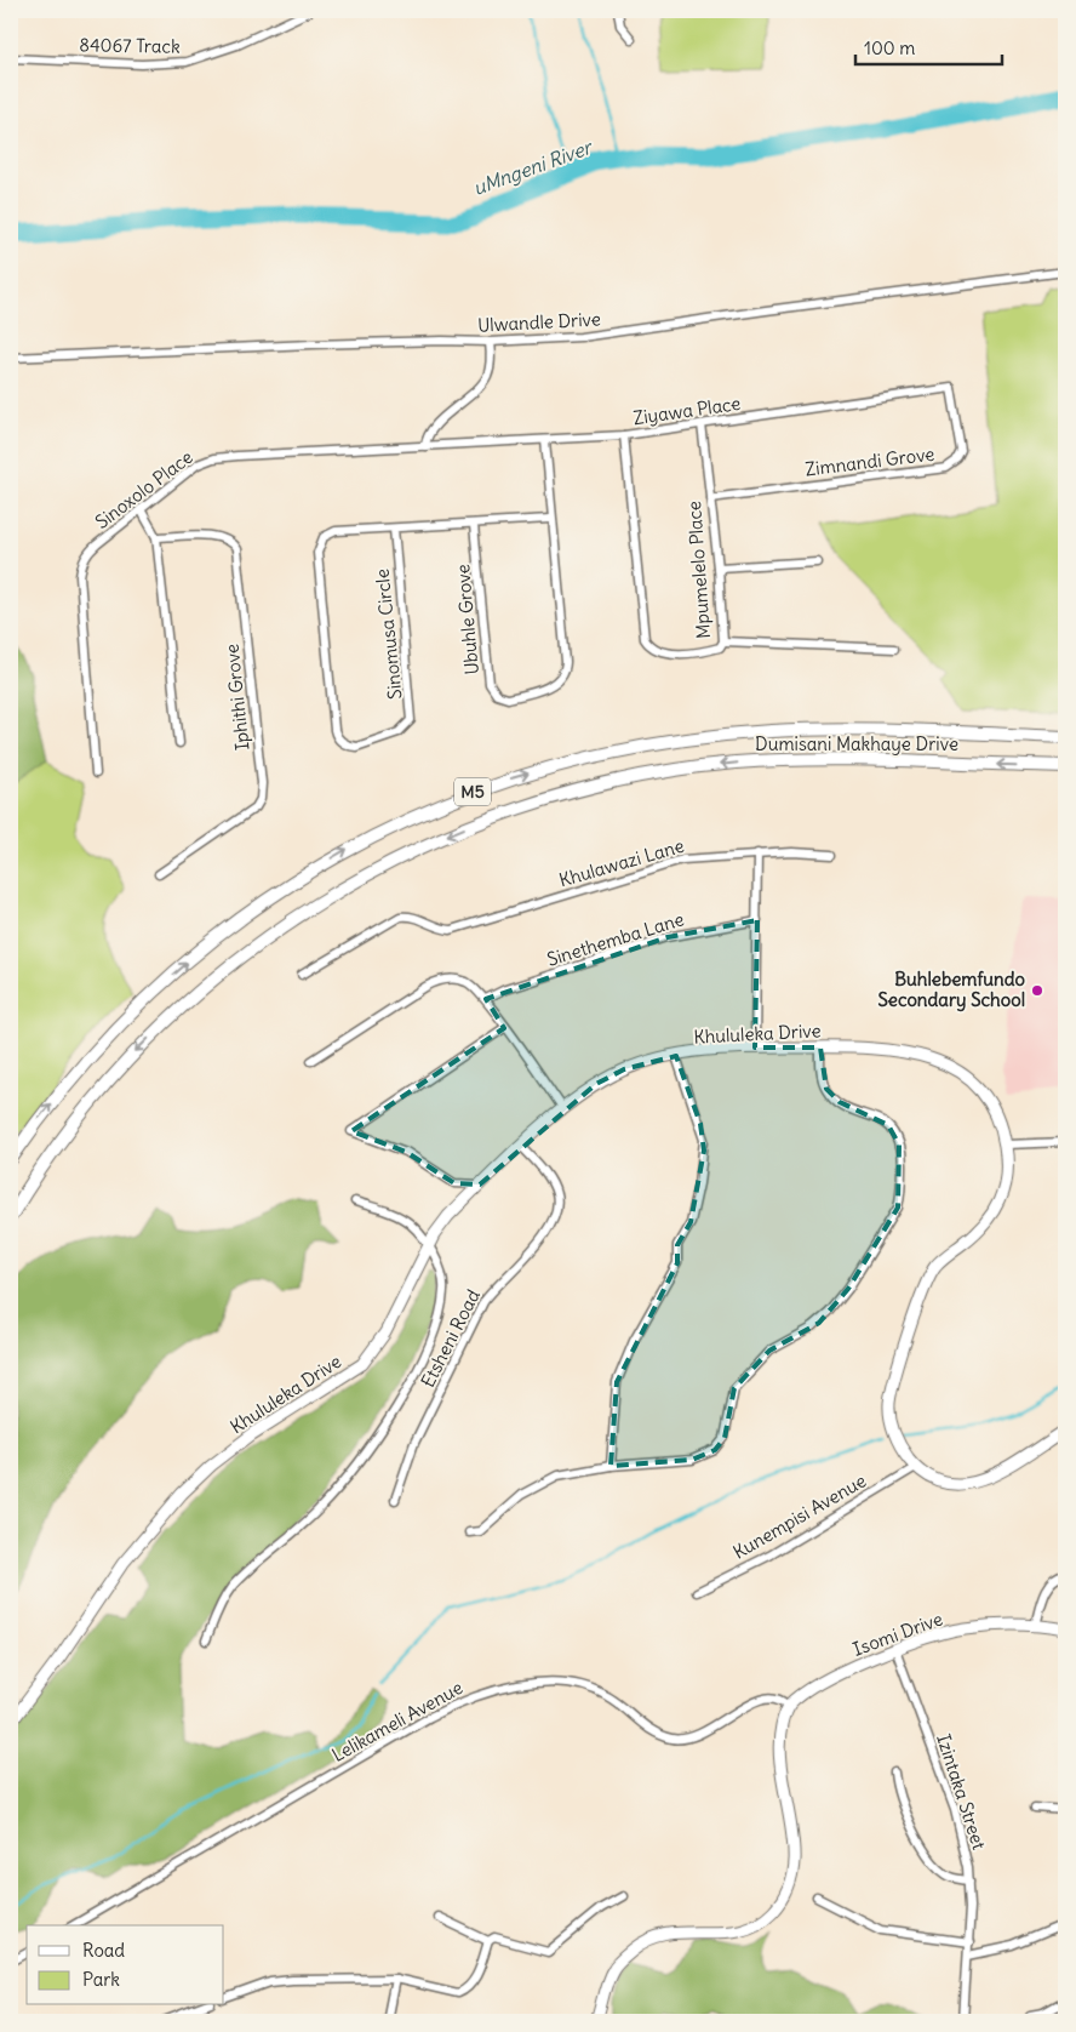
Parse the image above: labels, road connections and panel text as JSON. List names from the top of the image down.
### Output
{
  "streets": {
    "main road": ["Dumisani Makhaye Drive", "M5"],
    "street": [
      "84067 Track",
      "Ulwandle Drive",
      "Ziyawa Place",
      "Zimnandi Grove",
      "Sinoxolo Place",
      "Mpumelelo Place",
      "Ubuhle Grove",
      "Sinomusa Circle",
      "Iphithi Grove",
      "Khulawazi Lane",
      "Sinethemba Lane",
      "Khululeka Drive",
      "Etsheni Road",
      "Kunempisi Avenue",
      "Isomi Drive",
      "Lelikameli Avenue",
      "Izintaka Street"
    ]
  },
  "crossings": [
    ["Ziyawa Place", "Zimnandi Grove"],
    ["Ziyawa Place", "Sinoxolo Place"],
    ["Ziyawa Place", "Mpumelelo Place"],
    ["Zimnandi Grove", "Mpumelelo Place"],
    ["Khululeka Drive", "Etsheni Road"],
    ["Khululeka Drive", "Kunempisi Avenue"],
    ["Isomi Drive", "Lelikameli Avenue"],
    ["Isomi Drive", "Izintaka Street"]
  ],
  "water": ["uMngeni River"],
  "places": ["Buhlebemfundo Secondary School"],
  "legend": ["Road", "Park"],
  "scale_bar": "100 m"
}
